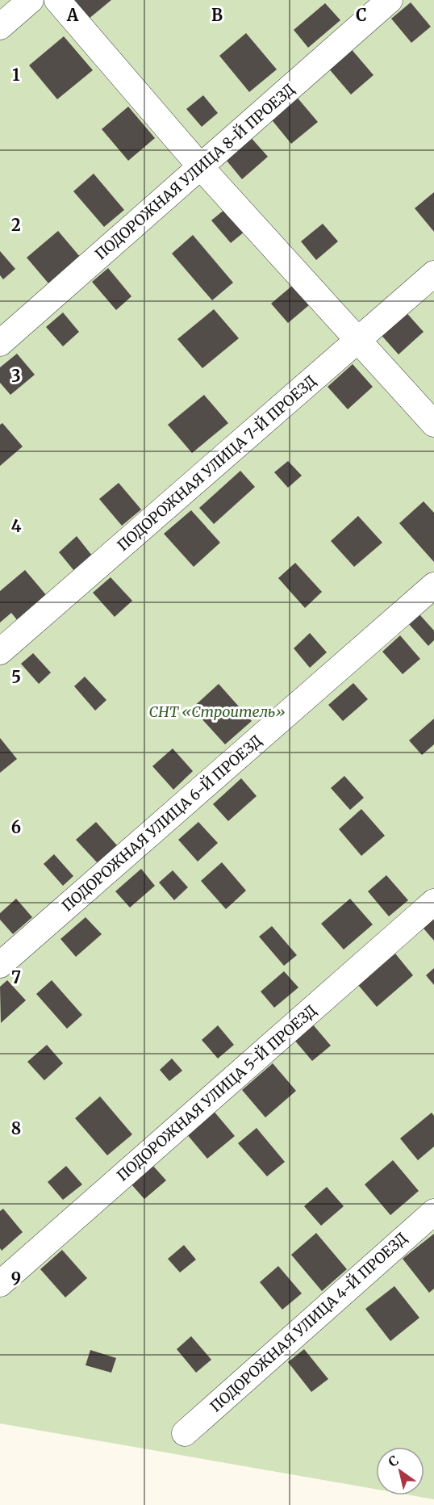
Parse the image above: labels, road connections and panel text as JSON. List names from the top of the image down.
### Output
{
  "streets": {
    "street": [
      "ПОДОРОЖНАЯ УЛИЦА 8-Й ПРОЕЗД",
      "ПОДОРОЖНАЯ УЛИЦА 7-Й ПРОЕЗД",
      "ПОДОРОЖНАЯ УЛИЦА 6-Й ПРОЕЗД",
      "ПОДОРОЖНАЯ УЛИЦА 5-Й ПРОЕЗД",
      "ПОДОРОЖНАЯ УЛИЦА 4-Й ПРОЕЗД"
    ]
  },
  "parks": ["СНТ «Строитель»"],
  "north": "top left",
  "grid": {
    "columns": ["A", "B", "C"],
    "rows": [
      "1",
      "2",
      "3",
      "4",
      "5",
      "6",
      "7",
      "8",
      "9"
    ]
  }
}
